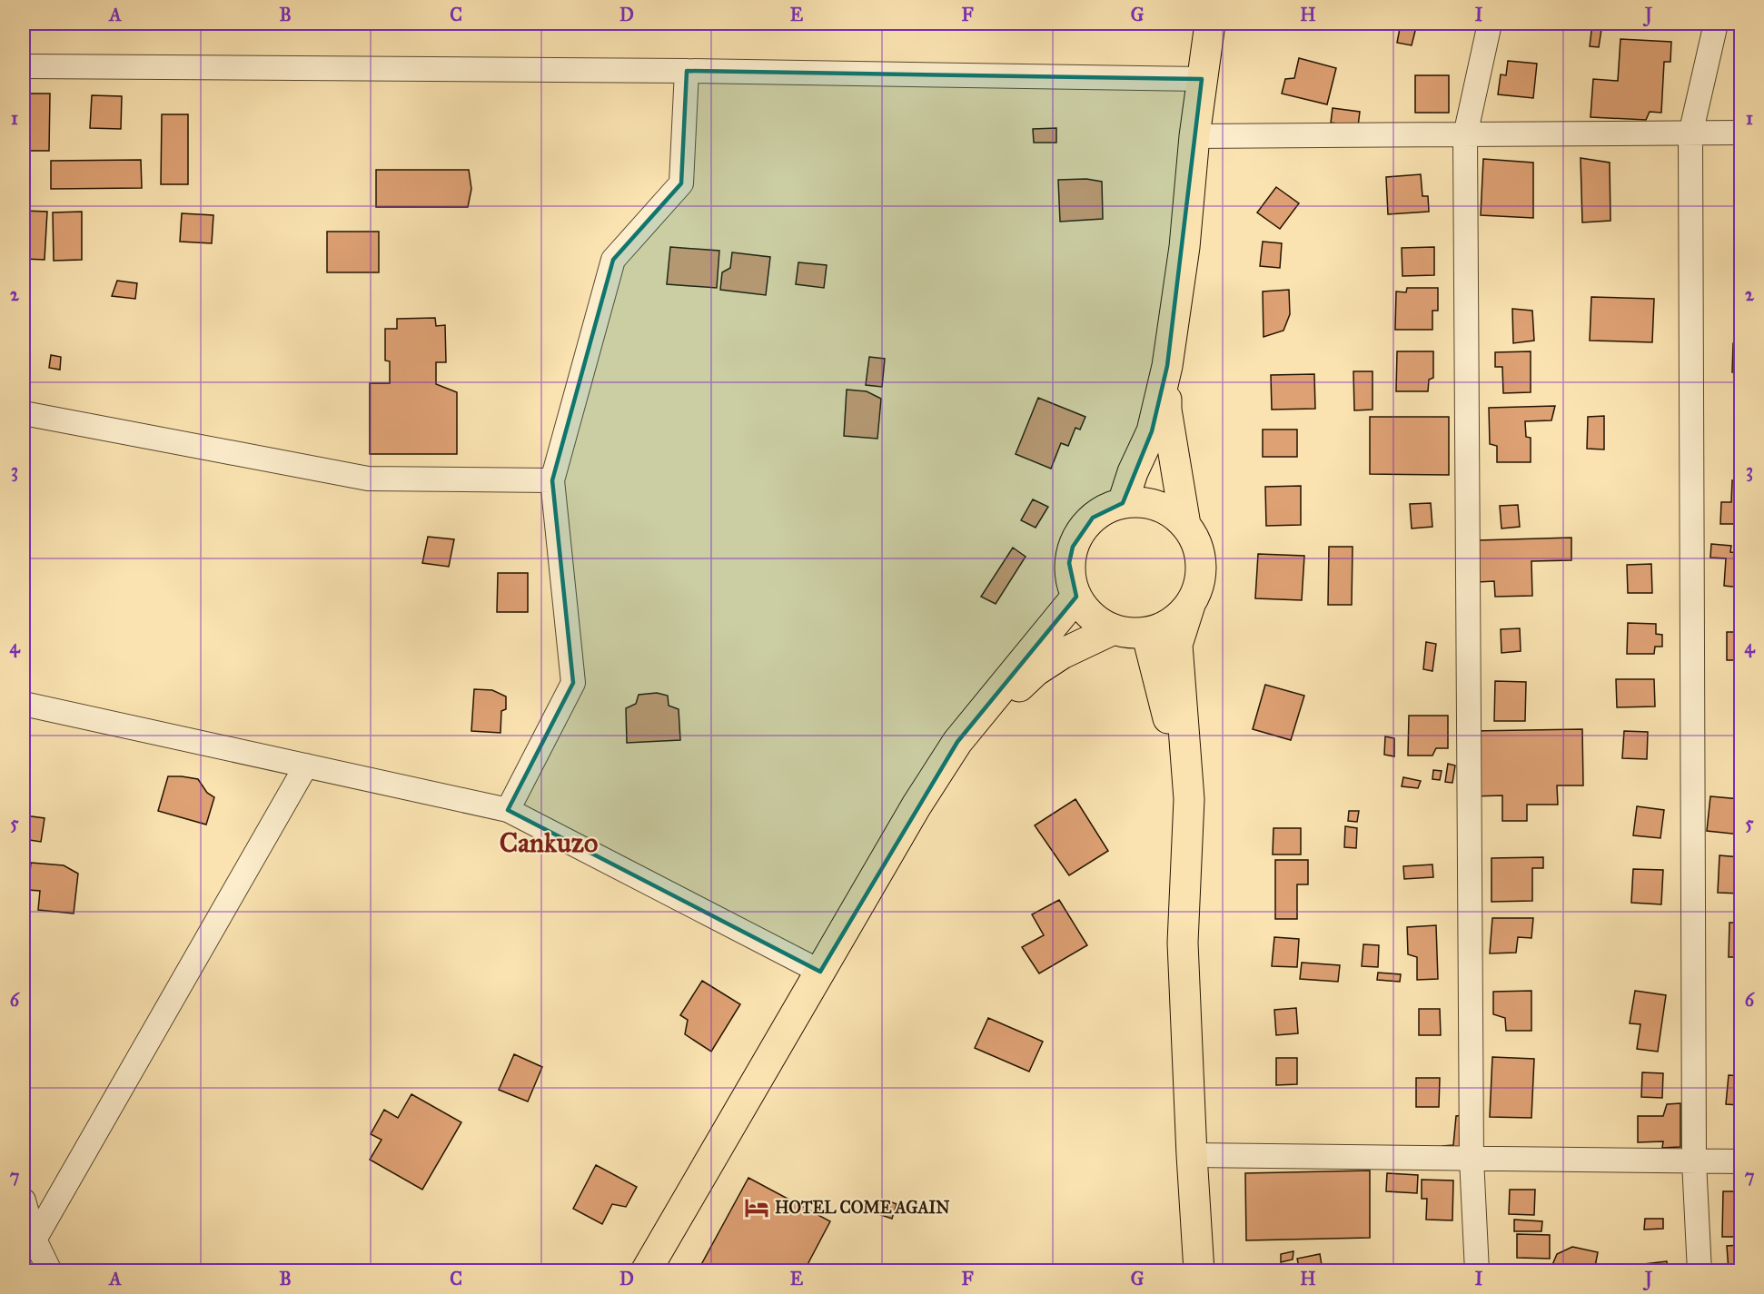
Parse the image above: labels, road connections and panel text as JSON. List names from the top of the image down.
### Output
{
  "districts": ["Cankuzo"],
  "places": {
    "hotel": ["HOTEL COME AGAIN"]
  },
  "grid": {
    "columns": [
      "A",
      "B",
      "C",
      "D",
      "E",
      "F",
      "G",
      "H",
      "I",
      "J"
    ],
    "rows": [
      "1",
      "2",
      "3",
      "4",
      "5",
      "6",
      "7"
    ]
  }
}
